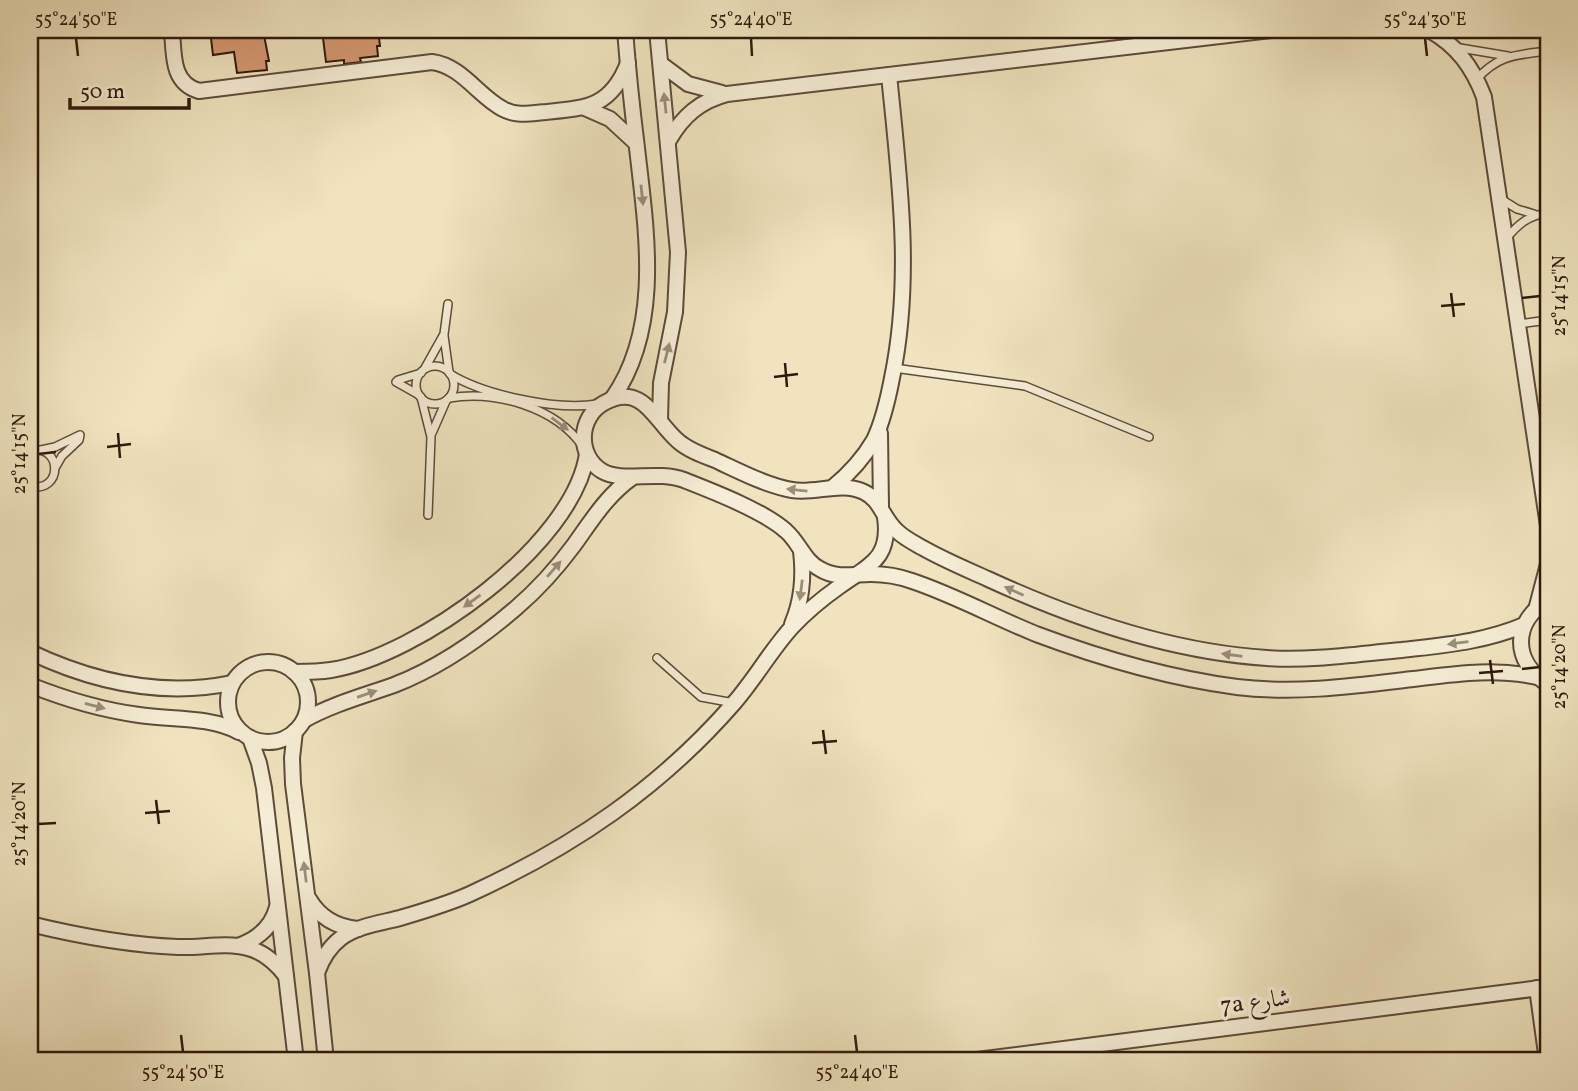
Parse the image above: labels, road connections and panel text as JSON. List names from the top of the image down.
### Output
{
  "streets": {
    "street": ["7a شارع"]
  },
  "scale_bar": "50 m",
  "coordinates": [
    "55°24'50\"E",
    "55°24'40\"E",
    "55°24'30\"E",
    "25°14'15\"N",
    "25°14'20\"N"
  ]
}
